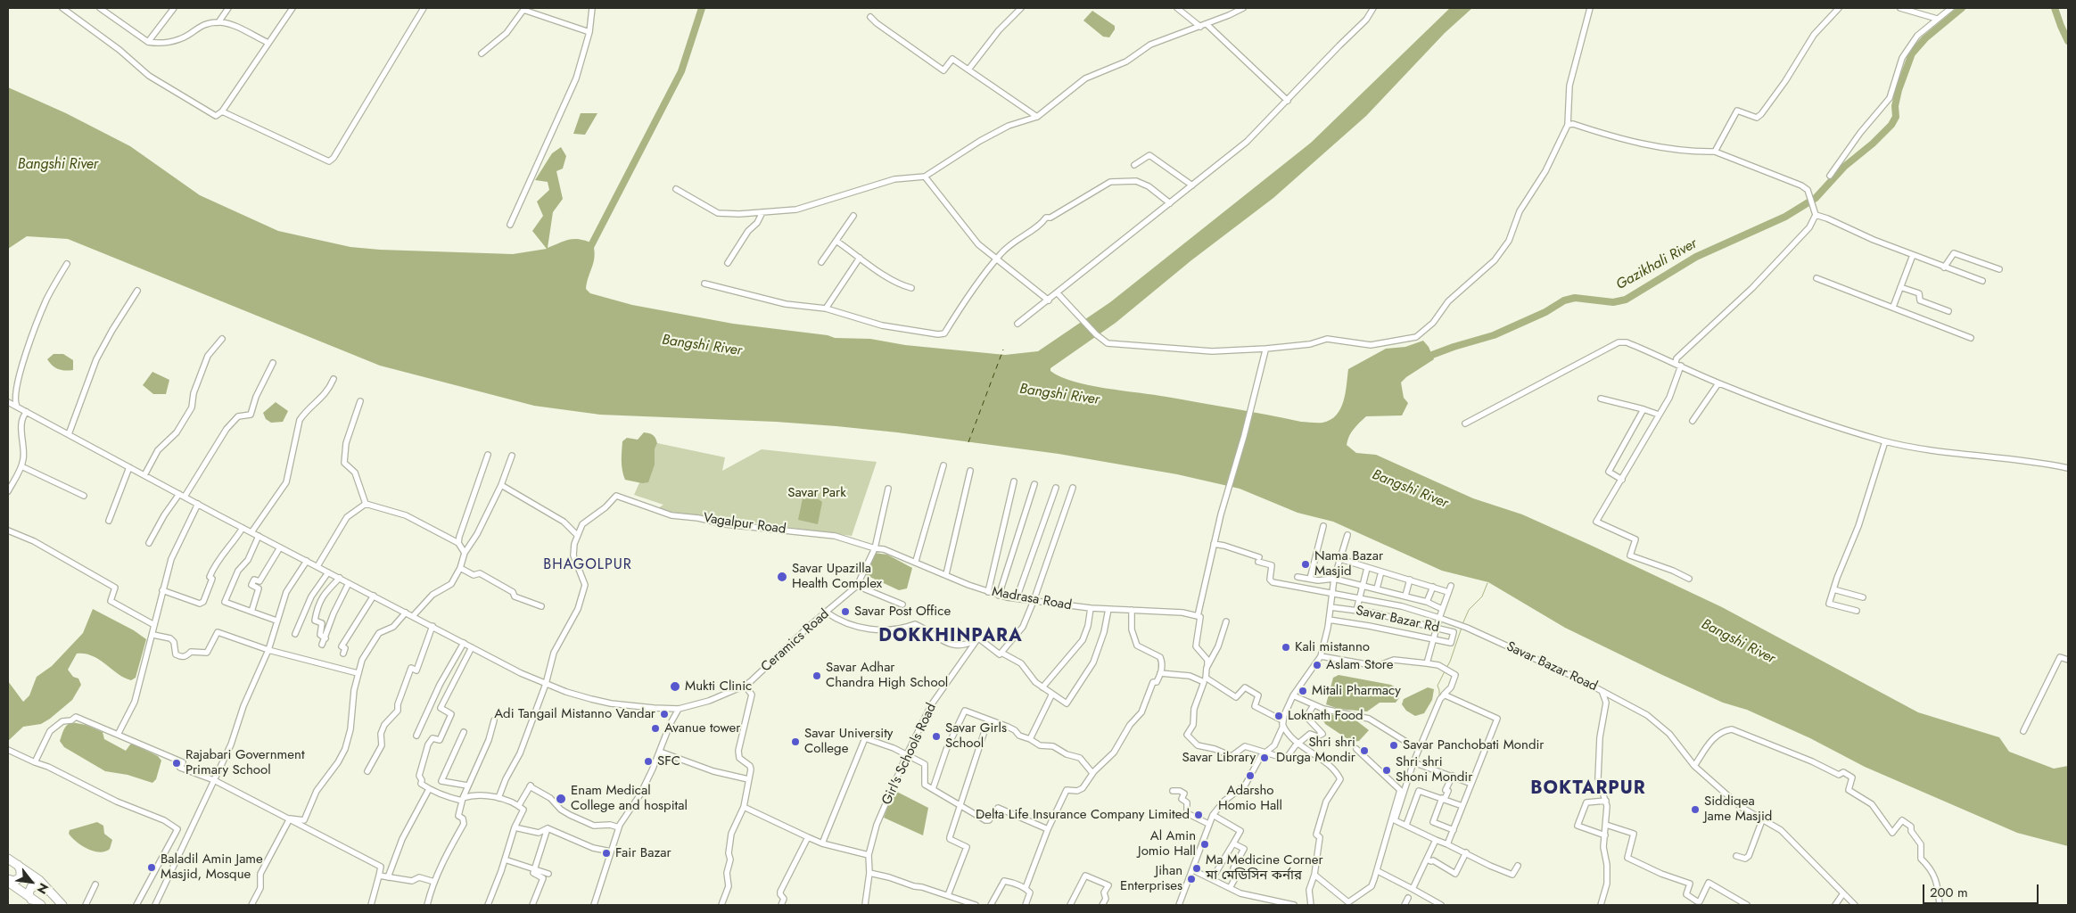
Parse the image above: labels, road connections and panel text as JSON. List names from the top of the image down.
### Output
{
  "streets": {
    "street": [
      "Vagalpur Road",
      "Madrasa Road",
      "Savar Bazar Rd",
      "Ceramics Road",
      "Savar Bazar Road",
      "Girl's Schools Road"
    ]
  },
  "crossings": [
    ["Vagalpur Road", "Madrasa Road"],
    ["Vagalpur Road", "Ceramics Road"],
    ["Madrasa Road", "Ceramics Road"]
  ],
  "districts": ["BHAGOLPUR", "DOKKHINPARA", "BOKTARPUR"],
  "water": ["Bangshi River", "Gazikhali River"],
  "parks": ["Savar Park"],
  "places": [
    "Nama Bazar Masjid",
    "Savar Upazilla Health Complex",
    "Savar Post Office",
    "Kali mistanno",
    "Aslam Store",
    "Savar Adhar Chandra High School",
    "Mukti Clinic",
    "Mitali Pharmacy",
    "Adi Tangail Mistanno Vandar",
    "Loknath Food",
    "Avanue tower",
    "Savar Girls School",
    "Savar University College",
    "Savar Panchobati Mondir",
    "Shri shri Durga Mondir",
    "Savar Library",
    "SFC",
    "Rajabari Government Primary School",
    "Shri shri Shoni Mondir",
    "Adarsho Homio Hall",
    "Enam Medical College and hospital",
    "Siddiqea Jame Masjid",
    "Delta Life Insurance Company Limited",
    "Al Amin Jomio Hall",
    "Fair Bazar",
    "Baladil Amin Jame Masjid, Mosque",
    "Ma Medicine Corner মা মেডিসিন কর্নার",
    "Jihan Enterprises"
  ],
  "scale_bar": "200 m",
  "north": "bottom right"
}
